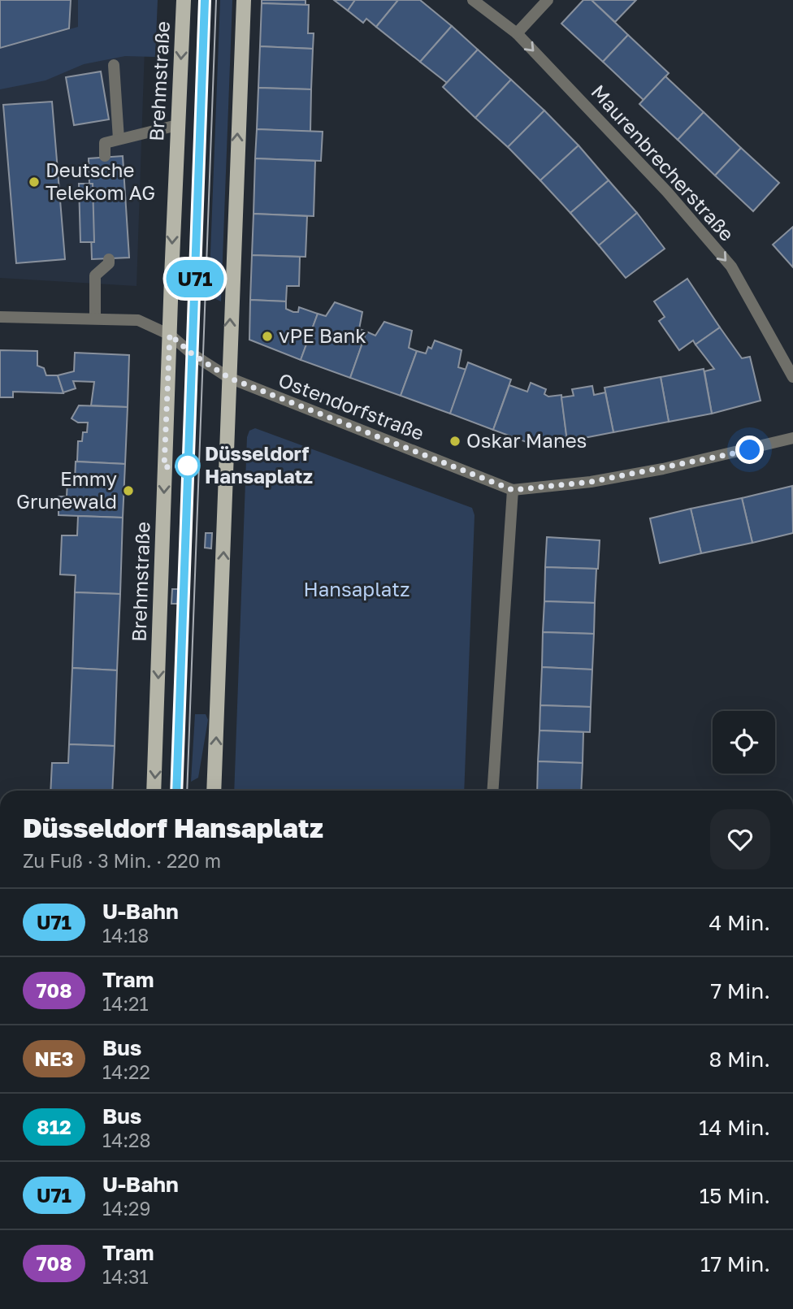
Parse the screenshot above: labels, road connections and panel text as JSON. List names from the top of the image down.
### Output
{
  "streets": {
    "main road": ["Brehmstraße"],
    "street": ["Maurenbrecherstraße", "Ostendorfstraße"]
  },
  "one_way": ["Maurenbrecherstraße"],
  "parks": ["Hansaplatz"],
  "places": [
    "Deutsche Telekom AG",
    "vPE Bank",
    "Oskar Manes",
    "Düsseldorf Hansaplatz",
    "Emmy Grunewald"
  ],
  "lines": ["metro line U71"],
  "page": {
    "on_map": "U71",
    "heading": ["Düsseldorf Hansaplatz", "Zu Fuß · 3 Min. · 220 m"],
    "list": [
      {
        "mark": "U71",
        "name": "U-Bahn",
        "note": "14:18",
        "value": "4 Min."
      },
      {
        "mark": "708",
        "name": "Tram",
        "note": "14:21",
        "value": "7 Min."
      },
      {
        "mark": "NE3",
        "name": "Bus",
        "note": "14:22",
        "value": "8 Min."
      },
      {
        "mark": "812",
        "name": "Bus",
        "note": "14:28",
        "value": "14 Min."
      },
      {
        "mark": "U71",
        "name": "U-Bahn",
        "note": "14:29",
        "value": "15 Min."
      },
      {
        "mark": "708",
        "name": "Tram",
        "note": "14:31",
        "value": "17 Min."
      }
    ]
  }
}
